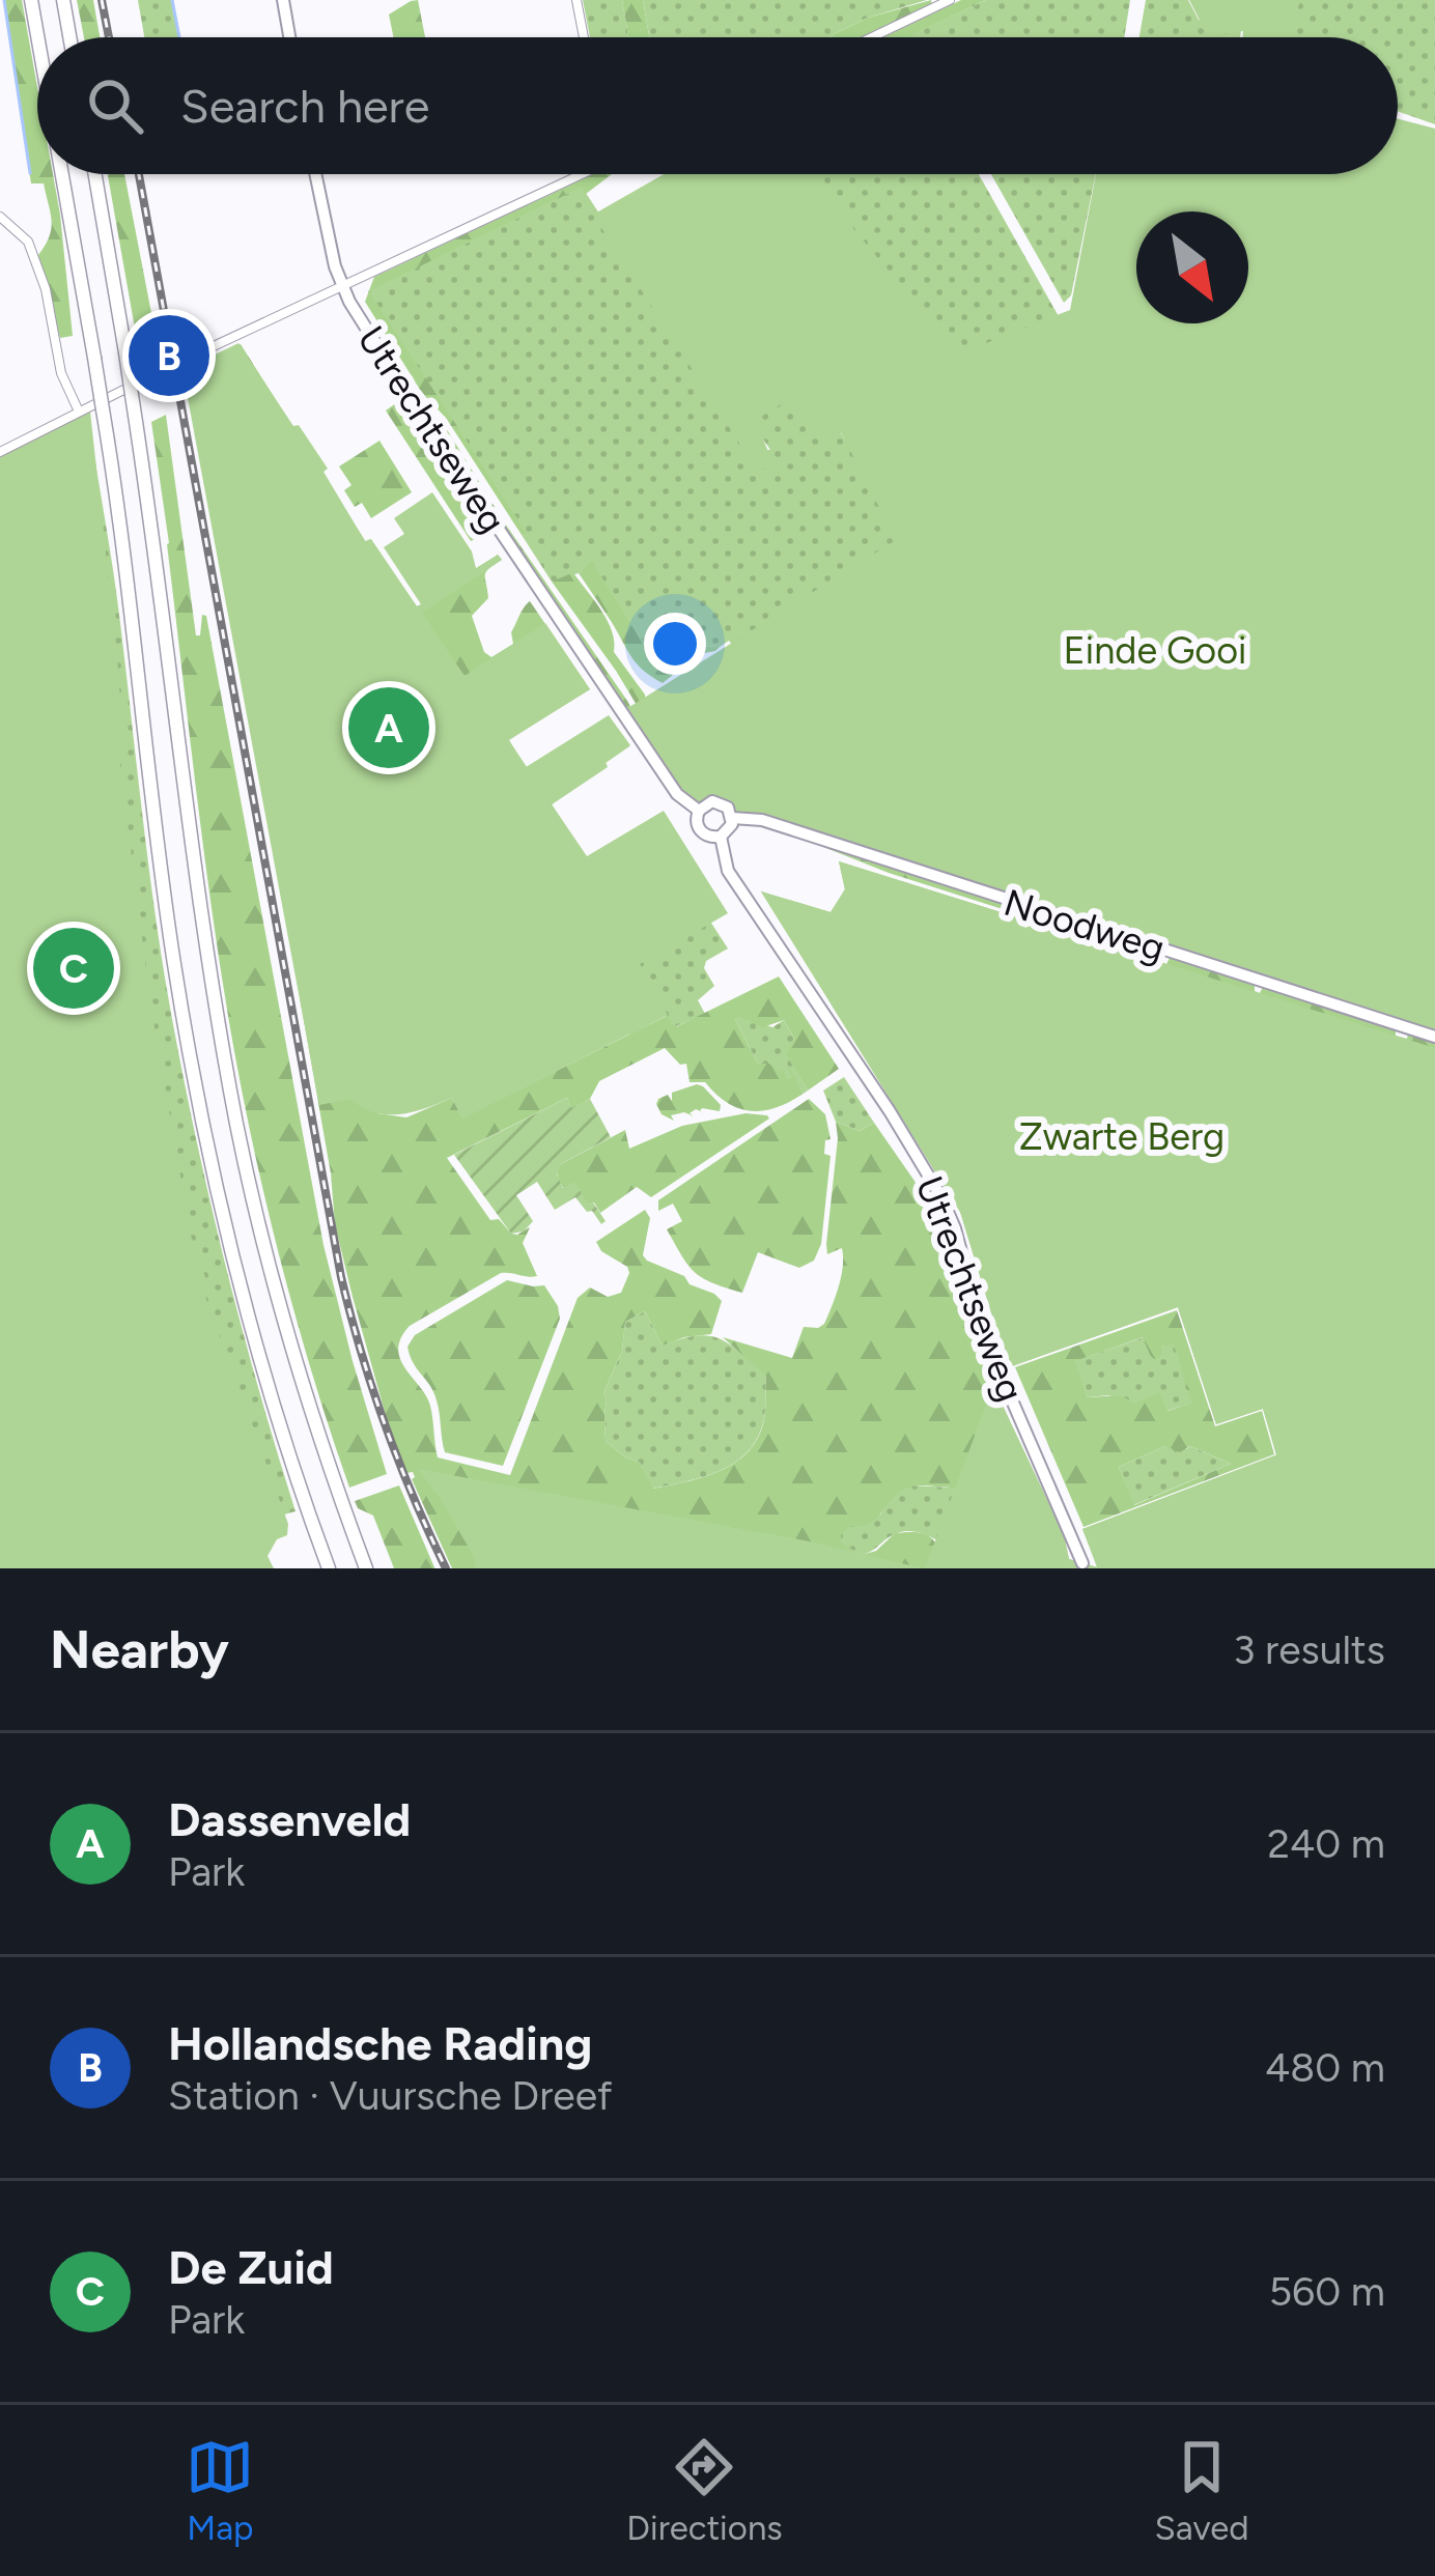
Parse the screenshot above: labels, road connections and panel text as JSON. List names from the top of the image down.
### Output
{
  "streets": {
    "main road": ["Utrechtseweg", "Noodweg"]
  },
  "crossings": [
    ["Utrechtseweg", "Noodweg"]
  ],
  "parks": ["Einde Gooi", "Zwarte Berg"],
  "north": "bottom right",
  "page": {
    "search": "Search here",
    "pins": ["B", "A", "C"],
    "heading": ["Nearby", "3 results"],
    "list": [
      {
        "mark": "A",
        "name": "Dassenveld",
        "note": "Park",
        "value": "240 m"
      },
      {
        "mark": "B",
        "name": "Hollandsche Rading",
        "note": "Station · Vuursche Dreef",
        "value": "480 m"
      },
      {
        "mark": "C",
        "name": "De Zuid",
        "note": "Park",
        "value": "560 m"
      }
    ],
    "nav": ["Map", "Directions", "Saved"]
  }
}
